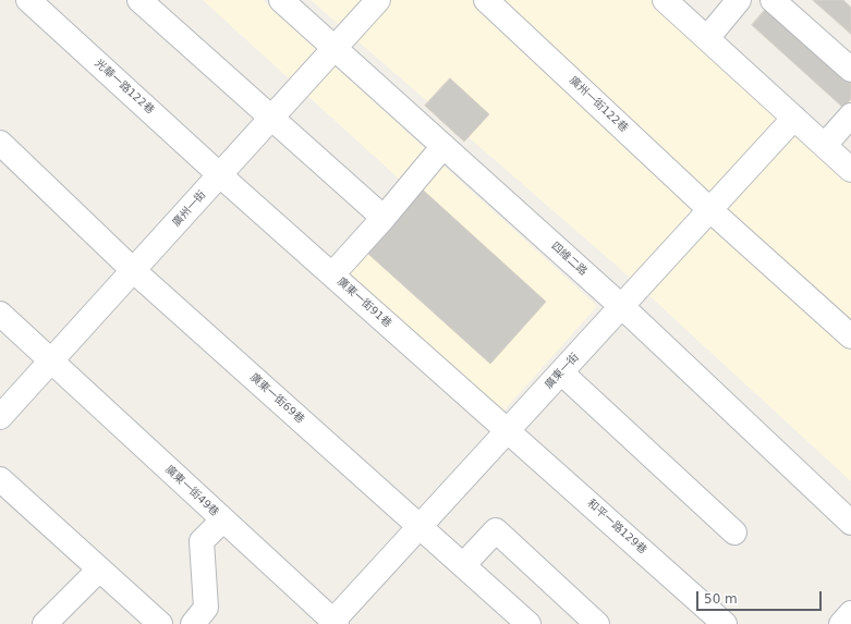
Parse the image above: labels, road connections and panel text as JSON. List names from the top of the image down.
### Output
{
  "streets": {
    "street": [
      "光華一路122巷",
      "廣州一街122巷",
      "廣州一街",
      "四維二路",
      "廣東一街91巷",
      "廣東一街",
      "廣東一街69巷",
      "廣東一街49巷",
      "和平一路129巷"
    ]
  },
  "crossings": [
    ["光華一路122巷", "廣州一街"],
    ["光華一路122巷", "廣東一街91巷"],
    ["廣州一街122巷", "廣東一街"],
    ["廣州一街", "四維二路"],
    ["廣州一街", "廣東一街91巷"],
    ["廣州一街", "廣東一街69巷"],
    ["廣州一街", "廣東一街49巷"],
    ["四維二路", "廣東一街"],
    ["廣東一街91巷", "廣東一街"],
    ["廣東一街91巷", "和平一路129巷"],
    ["廣東一街", "廣東一街69巷"],
    ["廣東一街", "廣東一街49巷"],
    ["廣東一街", "和平一路129巷"]
  ],
  "scale_bar": "50 m"
}
